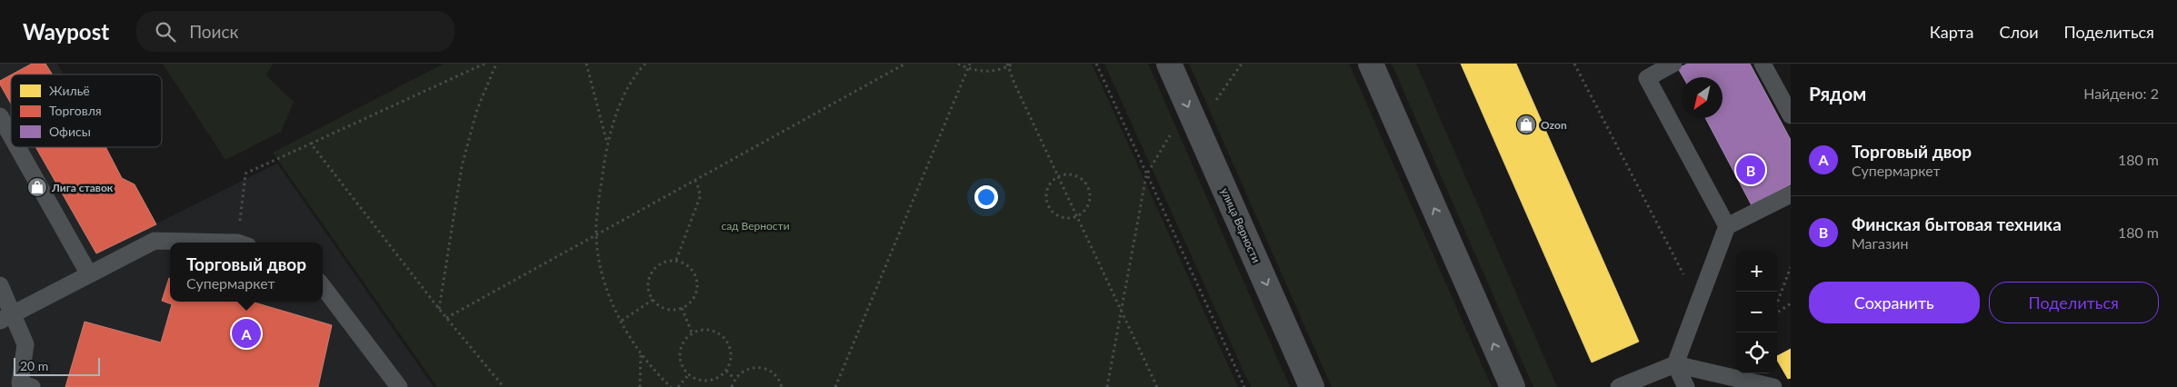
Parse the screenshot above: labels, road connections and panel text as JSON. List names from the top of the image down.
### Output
{
  "streets": {
    "street": ["улица Верности"]
  },
  "parks": ["сад Верности"],
  "places": {
    "shop": ["Ozon", "Лига ставок"]
  },
  "legend": ["Жильё", "Торговля", "Офисы"],
  "scale_bar": "20 m",
  "north": "bottom left",
  "page": {
    "header": "Waypost",
    "search": "Поиск",
    "nav": ["Карта", "Слои", "Поделиться"],
    "heading": ["Рядом", "Найдено: 2"],
    "list": [
      {
        "mark": "A",
        "name": "Торговый двор",
        "note": "Супермаркет",
        "value": "180 m"
      },
      {
        "mark": "B",
        "name": "Финская бытовая техника",
        "note": "Магазин",
        "value": "180 m"
      }
    ],
    "pins": ["B", "A"],
    "popup": ["Торговый двор", "Супермаркет"],
    "map_buttons": ["+", "−"],
    "buttons": ["Сохранить", "Поделиться"],
    "scale": "20 m"
  }
}
